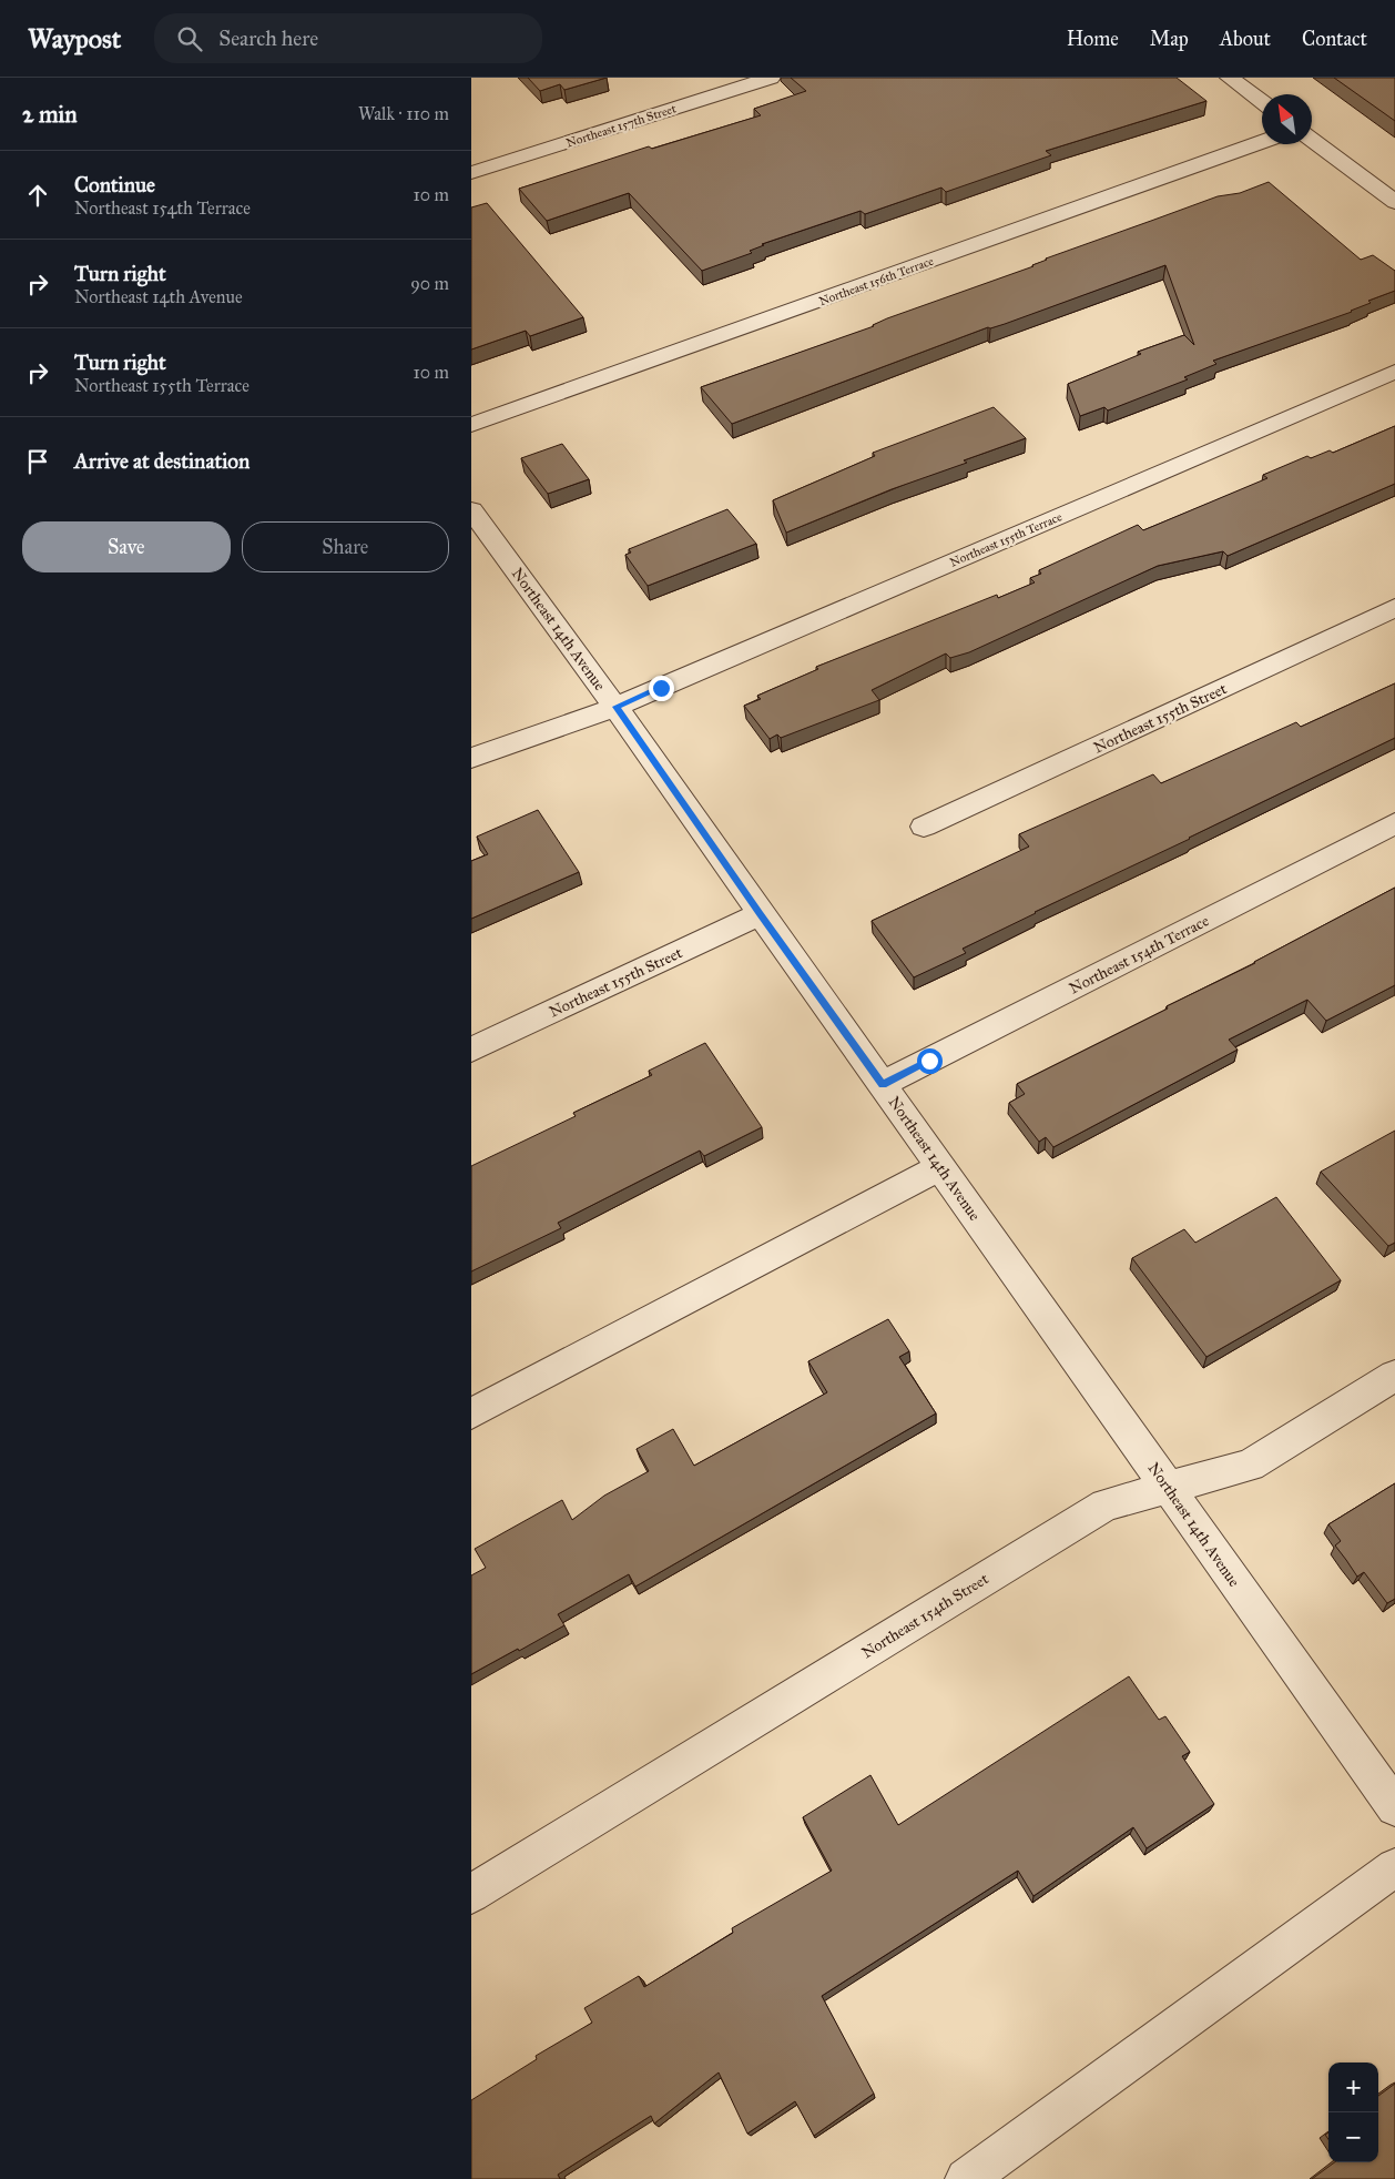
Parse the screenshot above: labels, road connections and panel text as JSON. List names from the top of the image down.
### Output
{
  "streets": {
    "street": [
      "Northeast 157th Street",
      "Northeast 156th Terrace",
      "Northeast 155th Terrace",
      "Northeast 14th Avenue",
      "Northeast 155th Street",
      "Northeast 154th Terrace",
      "Northeast 154th Street"
    ]
  },
  "crossings": [
    ["Northeast 155th Terrace", "Northeast 14th Avenue"],
    ["Northeast 14th Avenue", "Northeast 155th Street"],
    ["Northeast 14th Avenue", "Northeast 154th Terrace"],
    ["Northeast 14th Avenue", "Northeast 154th Street"]
  ],
  "north": "top left",
  "page": {
    "header": "Waypost",
    "search": "Search here",
    "nav": [
      "Home",
      "Map",
      "About",
      "Contact"
    ],
    "heading": ["2 min", "Walk · 110 m"],
    "list": [
      ["Continue", "Northeast 154th Terrace", "10 m"],
      ["Turn right", "Northeast 14th Avenue", "90 m"],
      ["Turn right", "Northeast 155th Terrace", "10 m"],
      "Arrive at destination"
    ],
    "buttons": ["Save", "Share"],
    "map_buttons": ["+", "−"]
  }
}
